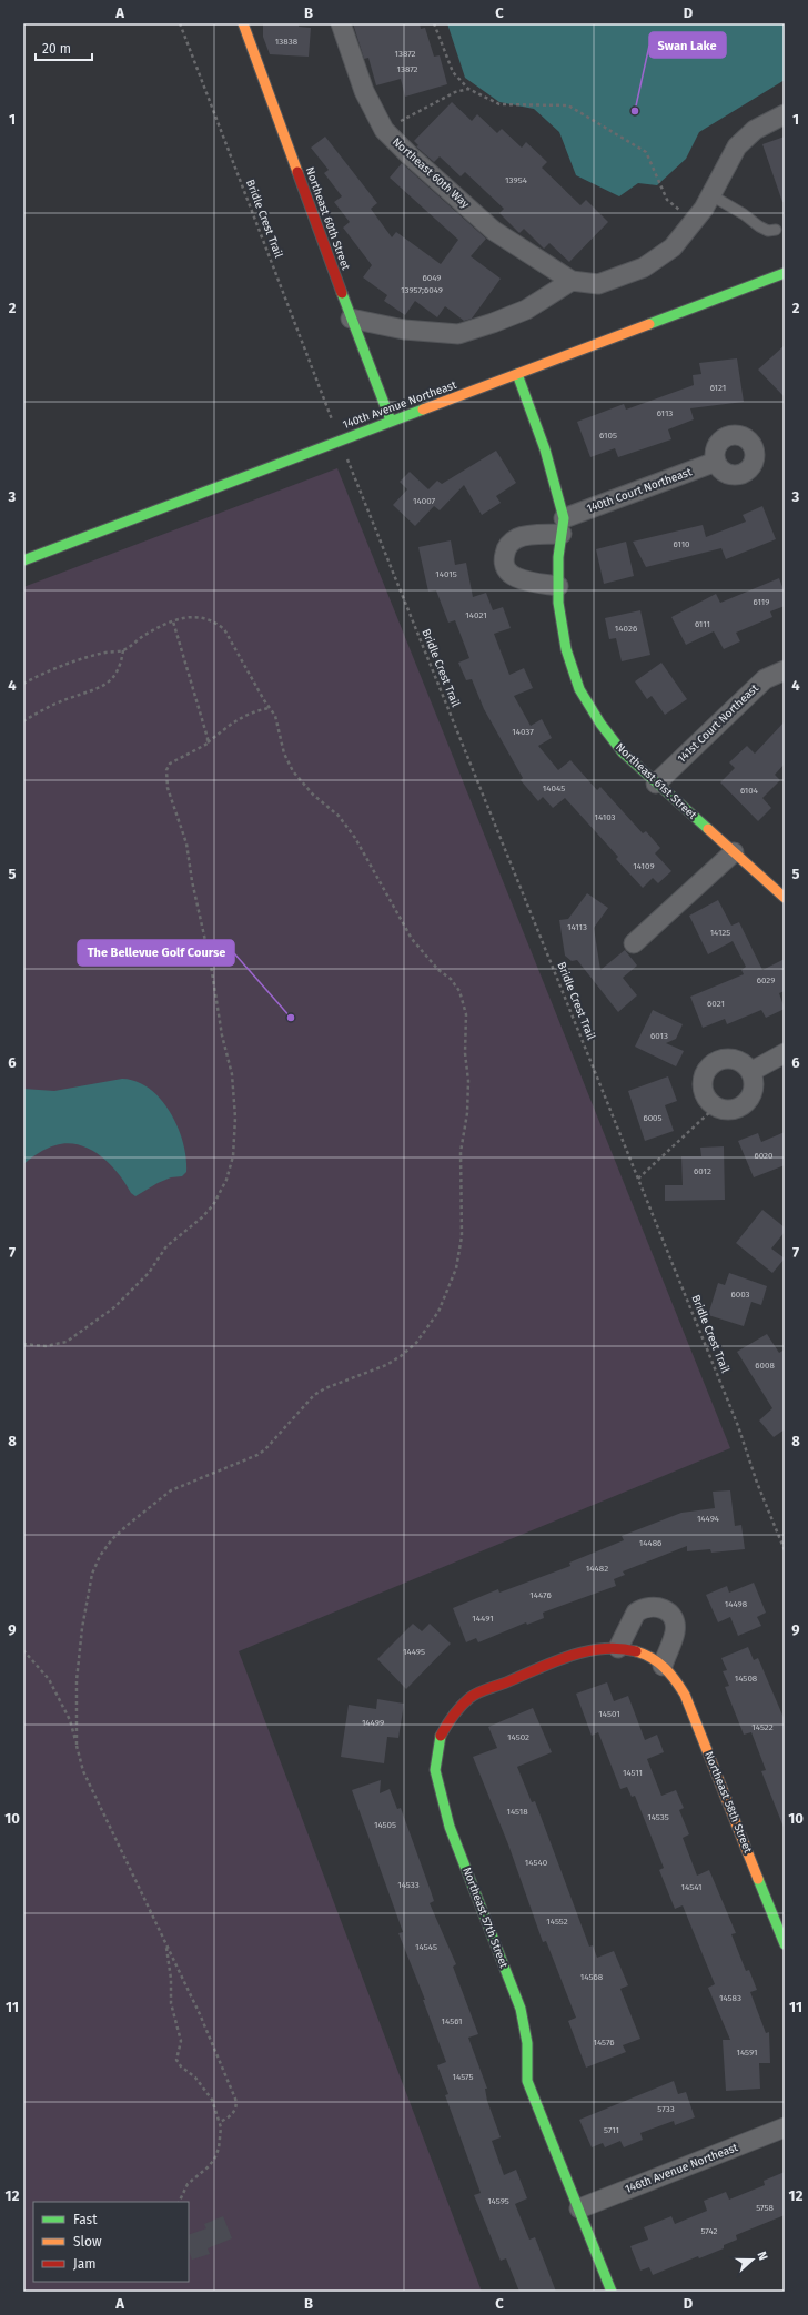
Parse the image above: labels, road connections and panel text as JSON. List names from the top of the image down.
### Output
{
  "streets": {
    "street": [
      "Northeast 60th Way",
      "Northeast 60th Street",
      "140th Avenue Northeast",
      "140th Court Northeast",
      "141st Court Northeast",
      "Northeast 61st Street",
      "Northeast 58th Street",
      "Northeast 57th Street",
      "146th Avenue Northeast"
    ],
    "path": ["Bridle Crest Trail"]
  },
  "crossings": [
    ["Northeast 60th Street", "140th Avenue Northeast"],
    ["140th Avenue Northeast", "Northeast 61st Street"],
    ["140th Court Northeast", "Northeast 61st Street"],
    ["141st Court Northeast", "Northeast 61st Street"],
    ["Northeast 58th Street", "Northeast 57th Street"],
    ["Northeast 57th Street", "146th Avenue Northeast"]
  ],
  "places": ["Swan Lake", "The Bellevue Golf Course"],
  "house_numbers": [
    "13838",
    "13872",
    "13872",
    "13954",
    "6049",
    "13957;6049",
    "6121",
    "6113",
    "6105",
    "14007",
    "6110",
    "14015",
    "6119",
    "14021",
    "6111",
    "14026",
    "14037",
    "14045",
    "6104",
    "14103",
    "14109",
    "14113",
    "14125",
    "6029",
    "6021",
    "6013",
    "6005",
    "6020",
    "6012",
    "6003",
    "6008",
    "14494",
    "14486",
    "14482",
    "14476",
    "14498",
    "14491",
    "14495",
    "14508",
    "14501",
    "14499",
    "14522",
    "14502",
    "14511",
    "14518",
    "14535",
    "14505",
    "14540",
    "14533",
    "14541",
    "14552",
    "14545",
    "14568",
    "14583",
    "14561",
    "14576",
    "14591",
    "14575",
    "5733",
    "5711",
    "14595",
    "5758",
    "5742"
  ],
  "legend": ["Fast", "Slow", "Jam"],
  "scale_bar": "20 m",
  "north": "right",
  "grid": {
    "columns": [
      "A",
      "B",
      "C",
      "D"
    ],
    "rows": [
      "1",
      "2",
      "3",
      "4",
      "5",
      "6",
      "7",
      "8",
      "9",
      "10",
      "11",
      "12"
    ]
  }
}
